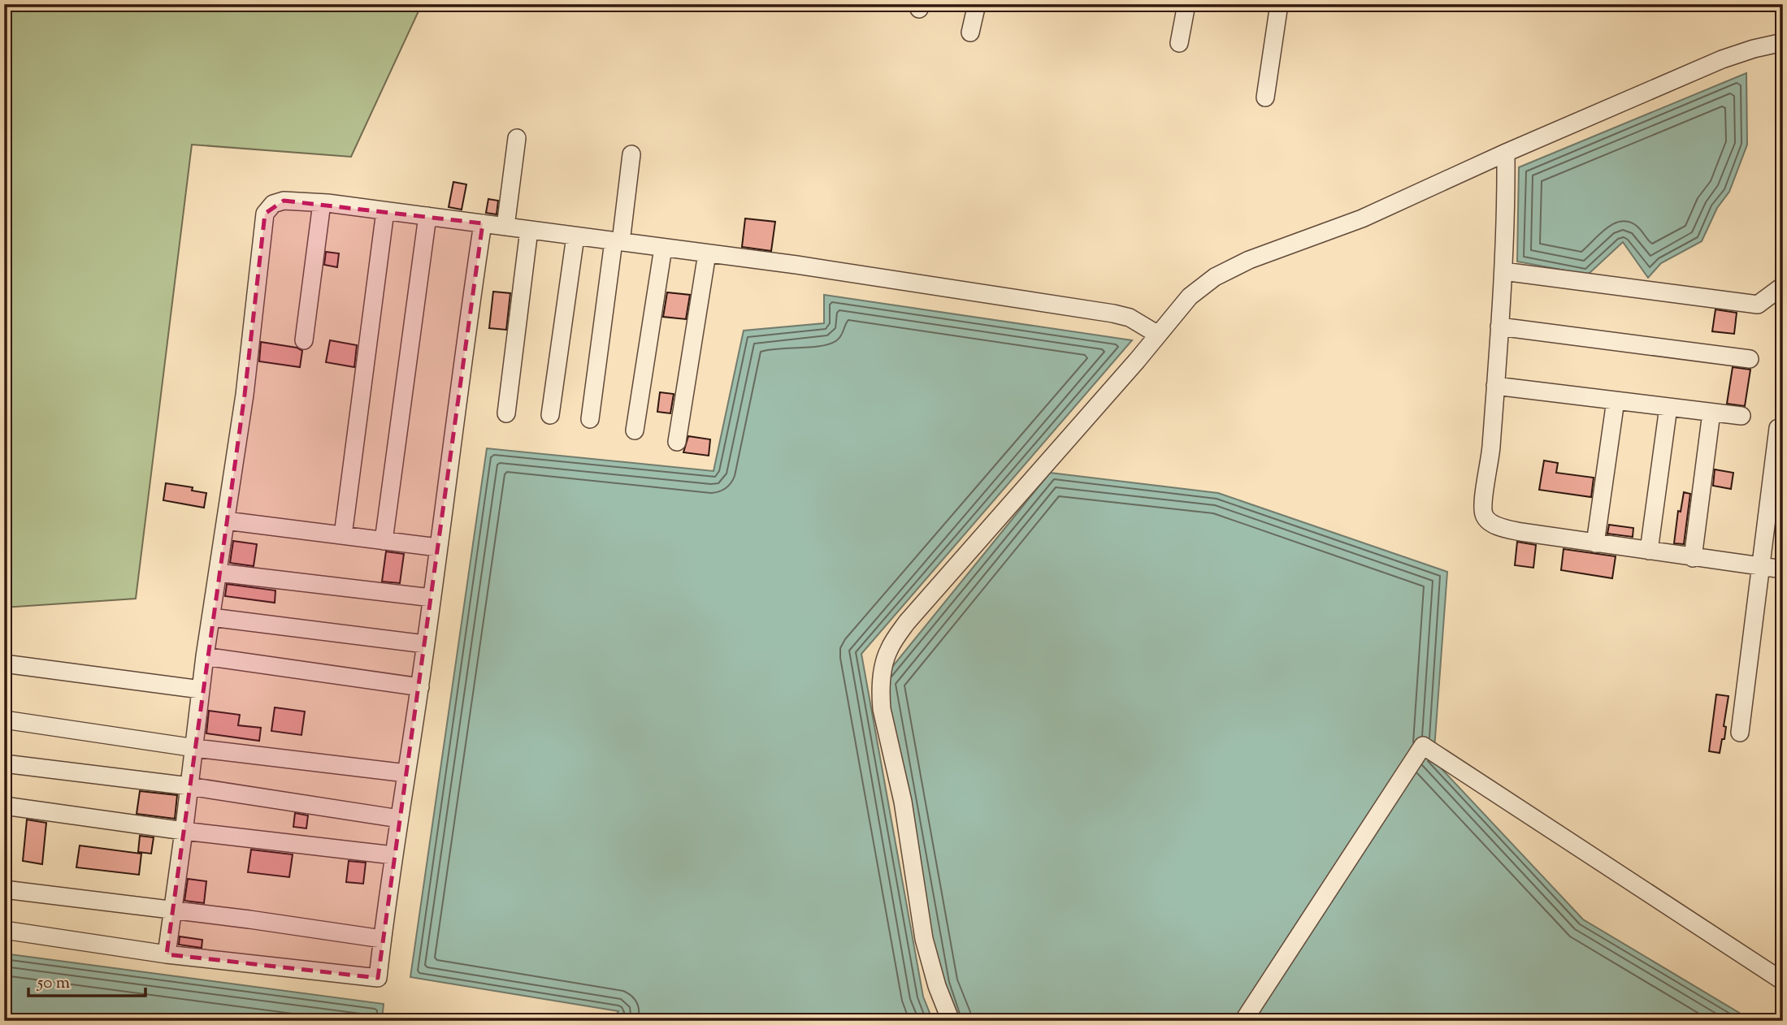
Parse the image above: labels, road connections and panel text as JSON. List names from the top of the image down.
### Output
{
  "scale_bar": "50 m"
}
